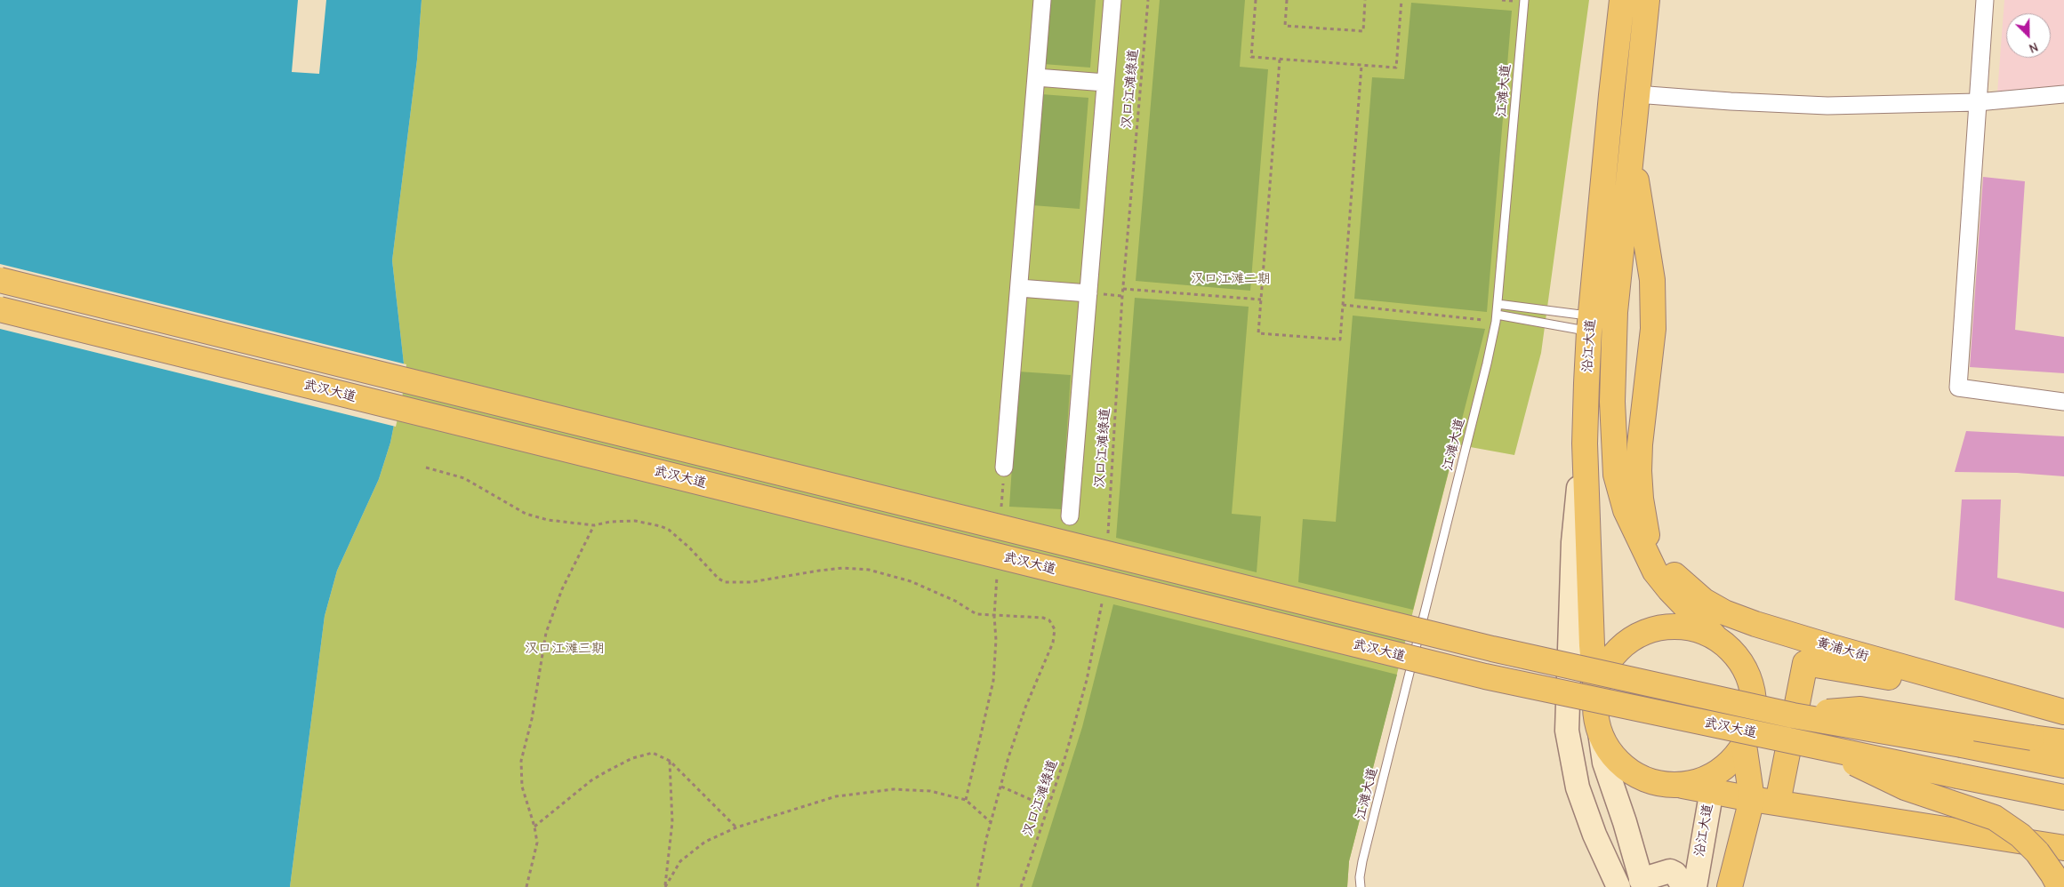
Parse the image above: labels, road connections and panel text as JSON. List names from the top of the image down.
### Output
{
  "streets": {
    "main road": ["沿江大道", "武汉大道", "黄浦大街"],
    "lane": ["江滩大道"],
    "path": ["汉口江滩绿道"]
  },
  "parks": ["汉口江滩二期", "汉口江滩三期"],
  "north": "bottom right"
}
